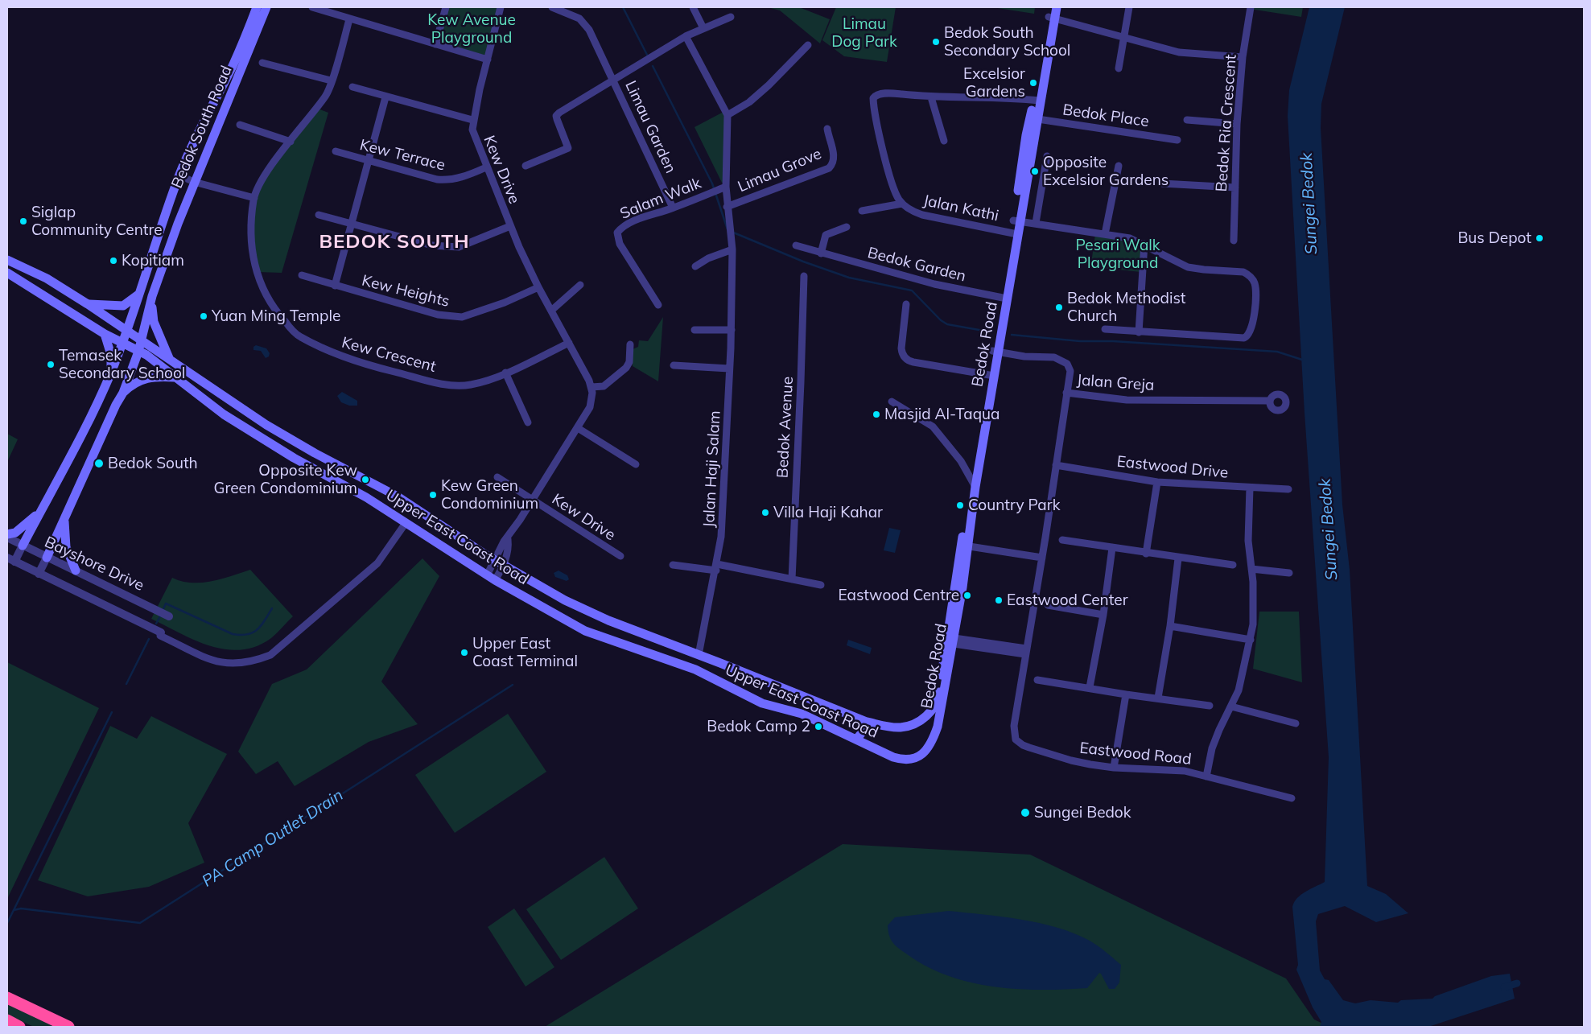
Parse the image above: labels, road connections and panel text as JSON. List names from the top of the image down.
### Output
{
  "streets": {
    "main road": ["Bedok South Road", "Bedok Road", "Upper East Coast Road"],
    "street": [
      "Bedok Place",
      "Bedok Ria Crescent",
      "Limau Garden",
      "Kew Terrace",
      "Kew Drive",
      "Limau Grove",
      "Salam Walk",
      "Jalan Kathi",
      "Bedok Garden",
      "Kew Heights",
      "Kew Crescent",
      "Jalan Greja",
      "Bedok Avenue",
      "Eastwood Drive",
      "Jalan Haji Salam",
      "Bayshore Drive",
      "Eastwood Road"
    ]
  },
  "crossings": [
    ["Bedok Place", "Bedok Road"],
    ["Bedok South Road", "Upper East Coast Road"],
    ["Bedok South Road", "Bayshore Drive"],
    ["Limau Garden", "Salam Walk"],
    ["Kew Terrace", "Kew Drive"],
    ["Kew Drive", "Kew Heights"],
    ["Kew Drive", "Kew Crescent"],
    ["Kew Drive", "Upper East Coast Road"],
    ["Limau Grove", "Jalan Haji Salam"],
    ["Salam Walk", "Jalan Haji Salam"],
    ["Jalan Kathi", "Bedok Road"],
    ["Bedok Garden", "Bedok Road"],
    ["Bedok Road", "Jalan Greja"],
    ["Bedok Road", "Upper East Coast Road"],
    ["Jalan Greja", "Eastwood Road"],
    ["Eastwood Drive", "Eastwood Road"],
    ["Jalan Haji Salam", "Upper East Coast Road"]
  ],
  "districts": ["BEDOK SOUTH"],
  "water": ["Sungei Bedok", "PA Camp Outlet Drain"],
  "parks": ["Kew Avenue Playground", "Limau Dog Park", "Pesari Walk Playground"],
  "places": [
    "Bedok South Secondary School",
    "Excelsior Gardens",
    "Opposite Excelsior Gardens",
    "Siglap Community Centre",
    "Bus Depot",
    "Kopitiam",
    "Bedok Methodist Church",
    "Yuan Ming Temple",
    "Temasek Secondary School",
    "Masjid Al-Taqua",
    "Bedok South",
    "Opposite Kew Green Condominium",
    "Kew Green Condominium",
    "Country Park",
    "Villa Haji Kahar",
    "Eastwood Centre",
    "Eastwood Center",
    "Upper East Coast Terminal",
    "Bedok Camp 2",
    "Sungei Bedok"
  ]
}
